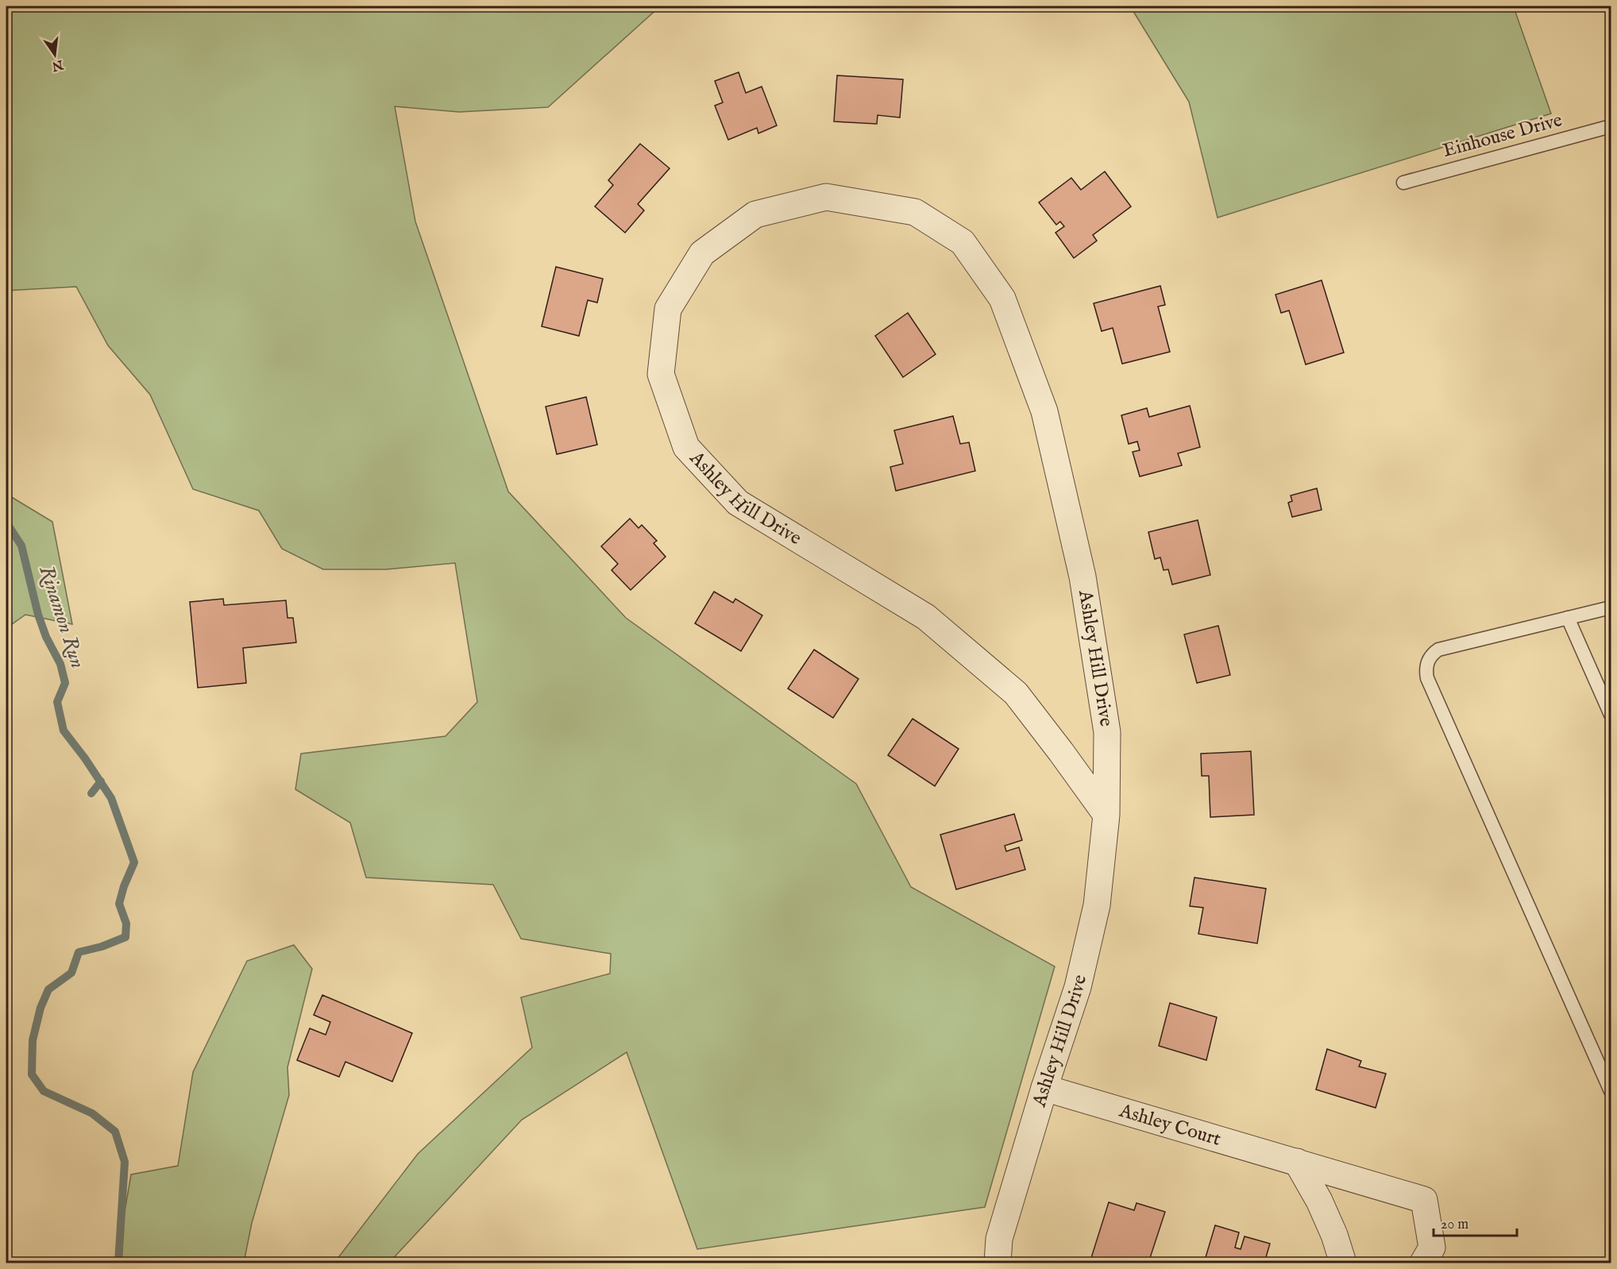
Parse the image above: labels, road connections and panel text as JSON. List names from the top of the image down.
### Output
{
  "streets": {
    "street": ["Ashley Hill Drive", "Ashley Court"],
    "lane": ["Einhouse Drive"]
  },
  "crossings": [
    ["Ashley Hill Drive", "Ashley Court"]
  ],
  "water": ["Rinamon Run"],
  "scale_bar": "20 m",
  "north": "bottom"
}
